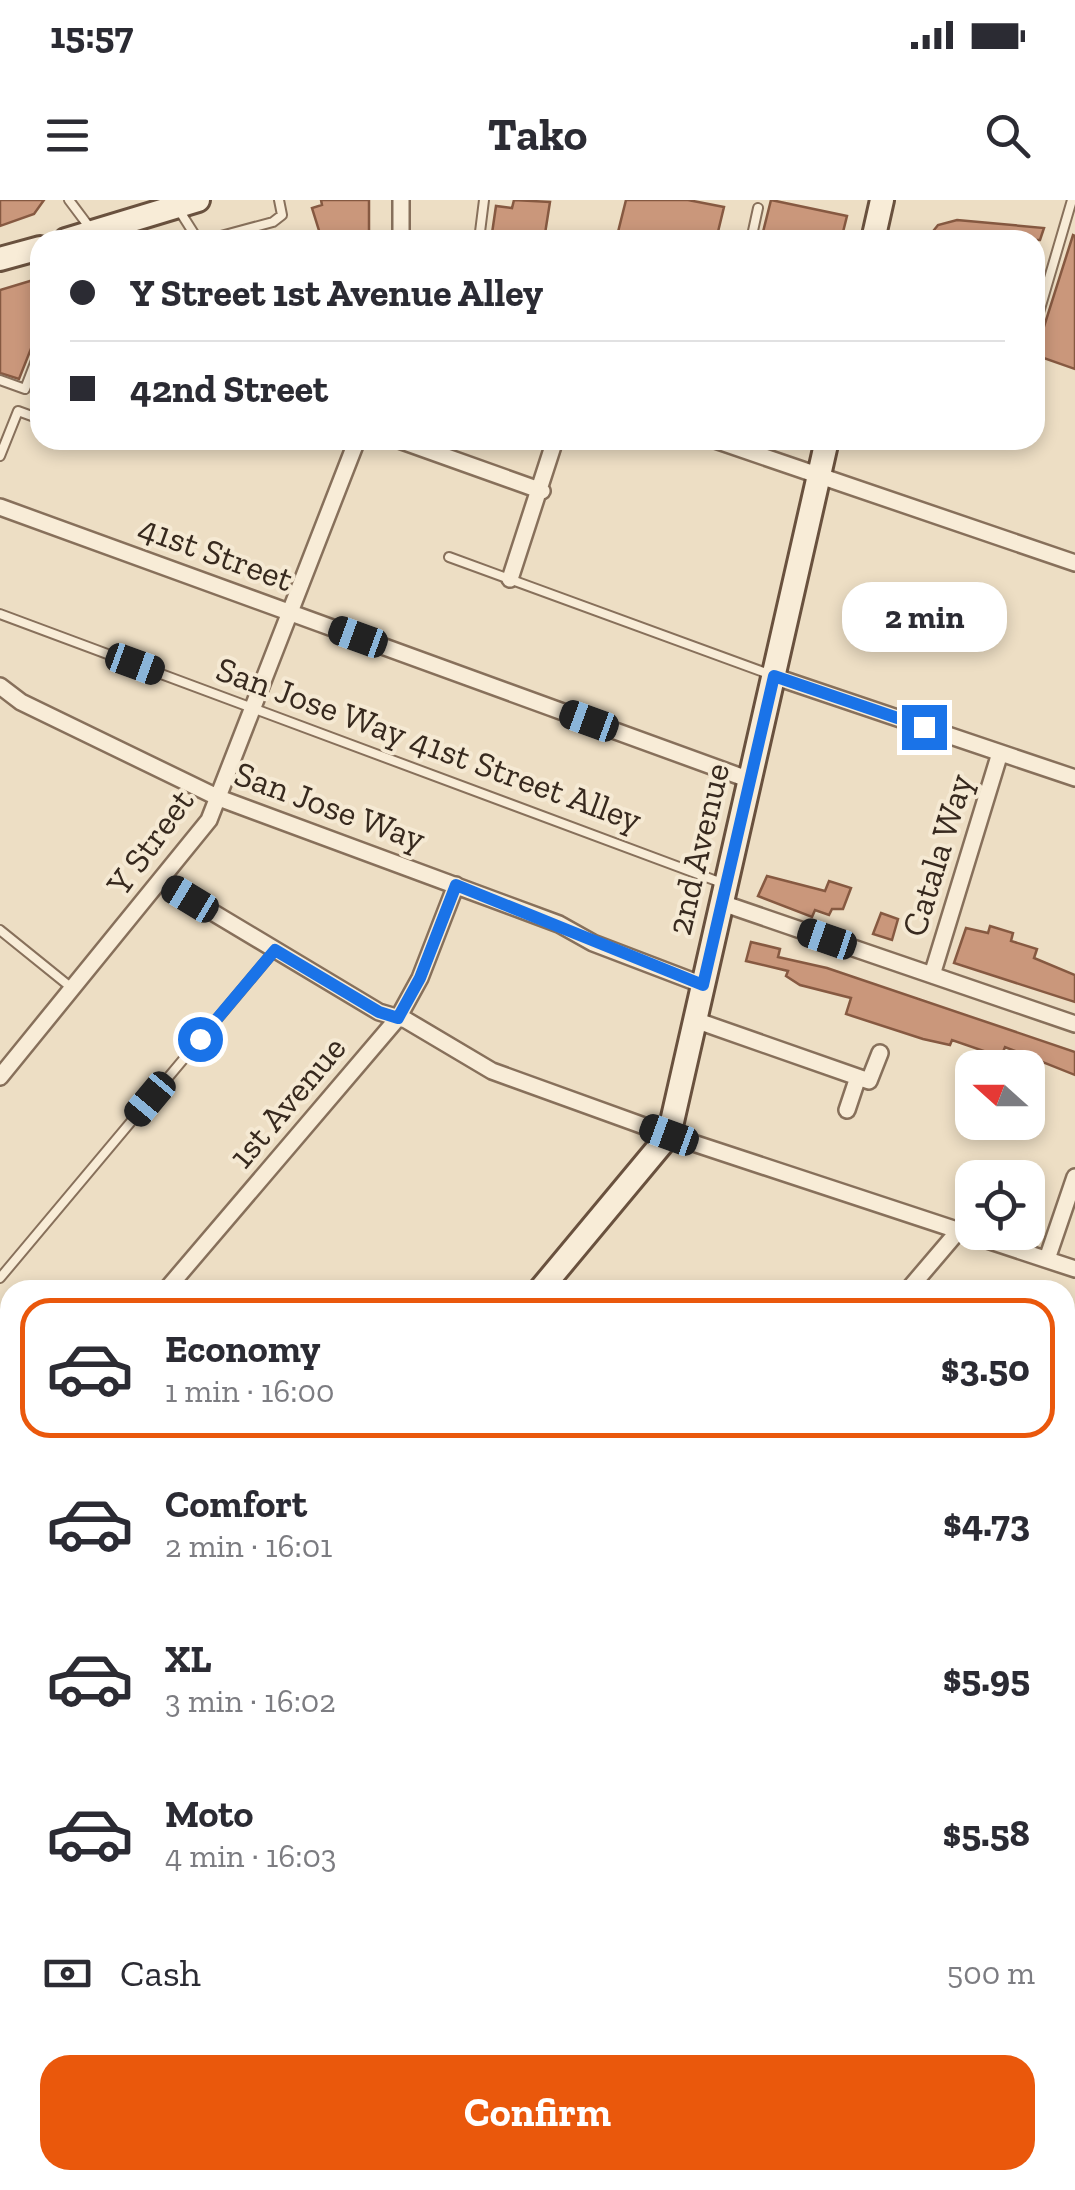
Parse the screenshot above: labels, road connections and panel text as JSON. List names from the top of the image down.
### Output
{
  "streets": {
    "street": [
      "41st Street",
      "San Jose Way",
      "Y Street",
      "2nd Avenue",
      "Catala Way",
      "1st Avenue"
    ],
    "lane": ["San Jose Way 41st Street Alley"]
  },
  "crossings": [
    ["41st Street", "Y Street"],
    ["41st Street", "2nd Avenue"],
    ["San Jose Way 41st Street Alley", "Y Street"],
    ["San Jose Way 41st Street Alley", "2nd Avenue"],
    ["San Jose Way", "Y Street"],
    ["San Jose Way", "2nd Avenue"],
    ["San Jose Way", "1st Avenue"]
  ],
  "north": "left",
  "page": {
    "status": "15:57",
    "header": "Tako",
    "banner": ["Y Street 1st Avenue Alley", "42nd Street"],
    "bubble": "2 min",
    "list": [
      {
        "name": "Economy",
        "note": "1 min · 16:00",
        "value": "$3.50"
      },
      {
        "name": "Comfort",
        "note": "2 min · 16:01",
        "value": "$4.73"
      },
      {
        "name": "XL",
        "note": "3 min · 16:02",
        "value": "$5.95"
      },
      {
        "name": "Moto",
        "note": "4 min · 16:03",
        "value": "$5.58"
      }
    ],
    "pay": ["Cash", "500 m"],
    "buttons": "Confirm"
  }
}
